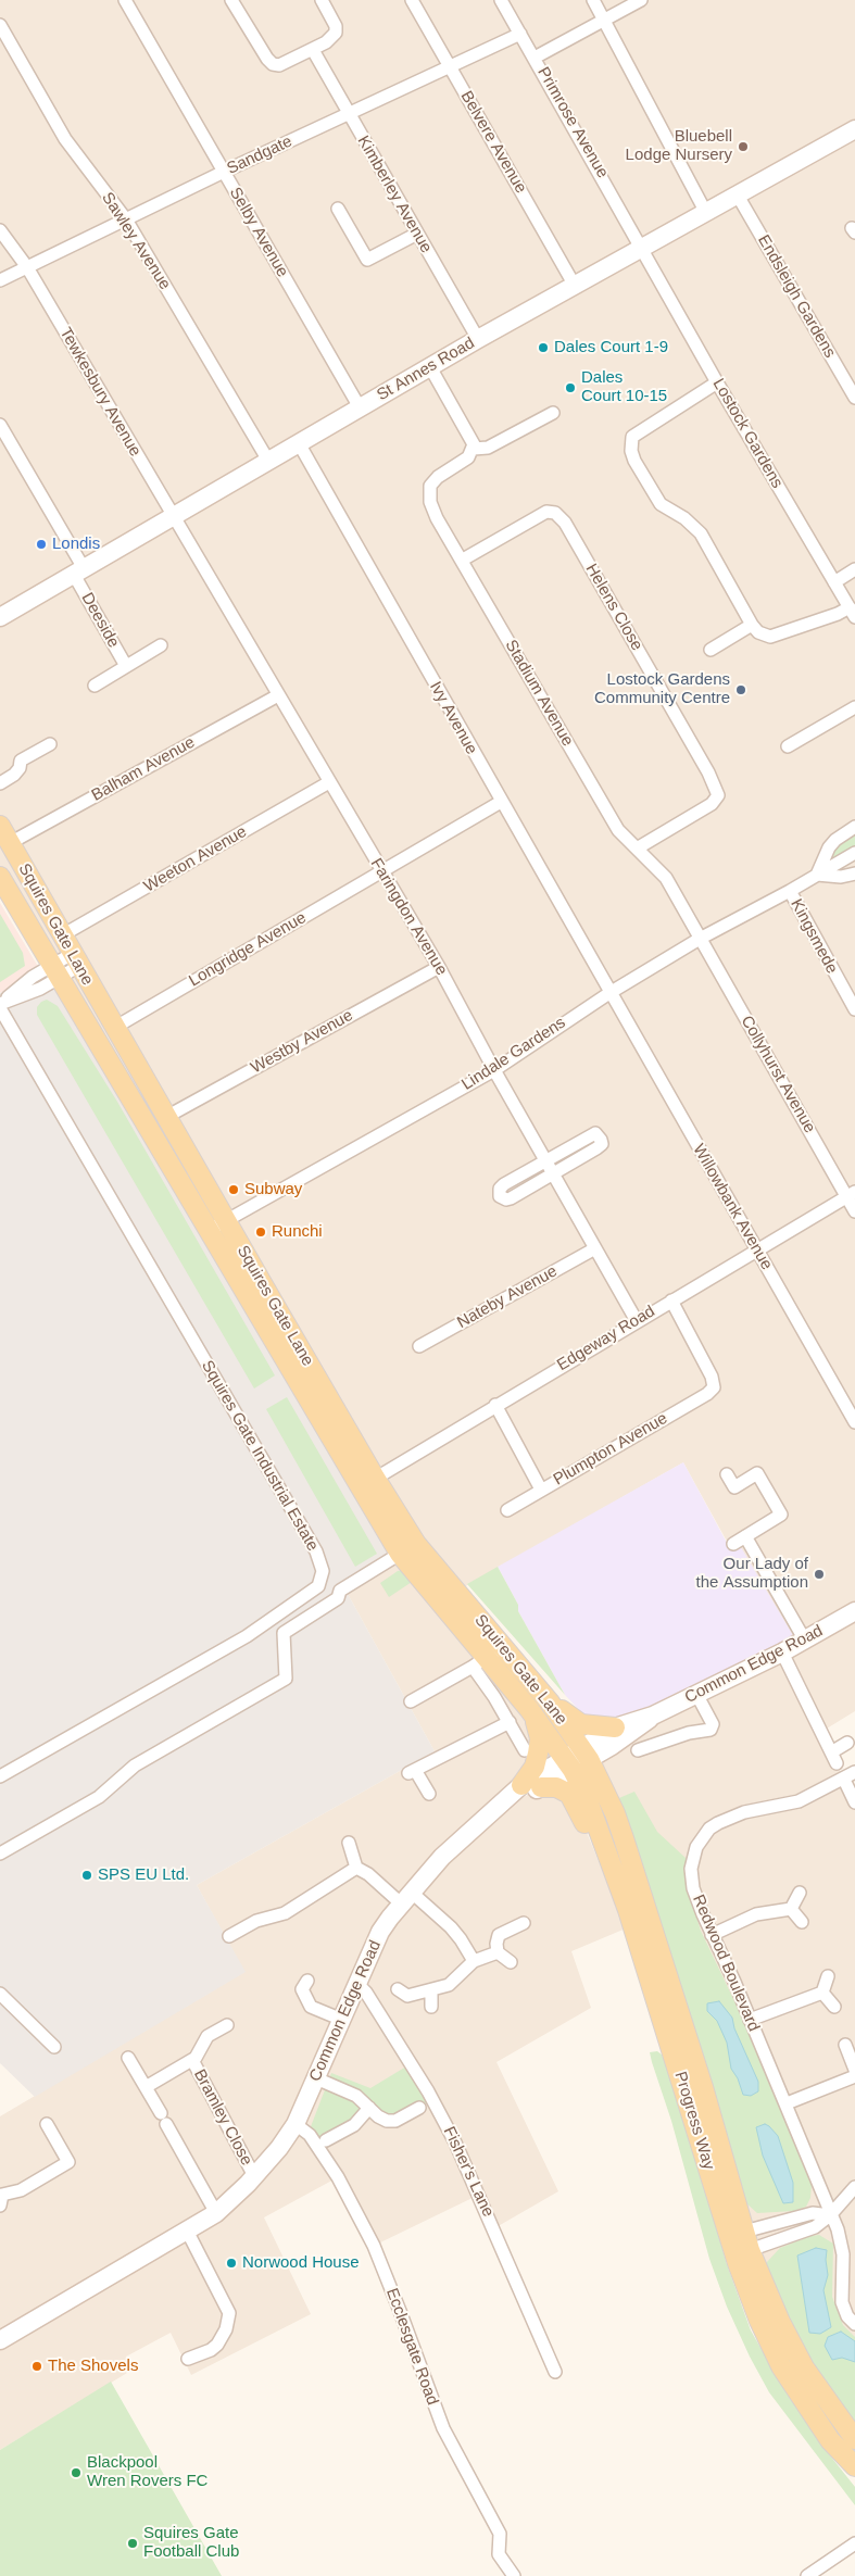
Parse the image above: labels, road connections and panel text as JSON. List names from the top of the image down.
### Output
{
  "streets": {
    "main road": [
      "St Annes Road",
      "Squires Gate Lane",
      "Common Edge Road",
      "Progress Way"
    ],
    "street": [
      "Primrose Avenue",
      "Belvere Avenue",
      "Sandgate",
      "Kimberley Avenue",
      "Selby Avenue",
      "Sawley Avenue",
      "Endsleigh Gardens",
      "Tewkesbury Avenue",
      "Lostock Gardens",
      "Helens Close",
      "Deeside",
      "Stadium Avenue",
      "Ivy Avenue",
      "Balham Avenue",
      "Weeton Avenue",
      "Faringdon Avenue",
      "Kingsmede",
      "Longridge Avenue",
      "Westby Avenue",
      "Lindale Gardens",
      "Collyhurst Avenue",
      "Willowbank Avenue",
      "Nateby Avenue",
      "Edgeway Road",
      "Plumpton Avenue",
      "Squires Gate Industrial Estate",
      "Redwood Boulevard",
      "Bramley Close",
      "Fisher's Lane",
      "Ecclesgate Road"
    ]
  },
  "crossings": [
    ["Primrose Avenue", "Sandgate"],
    ["Primrose Avenue", "St Annes Road"],
    ["Primrose Avenue", "Lostock Gardens"],
    ["Belvere Avenue", "Sandgate"],
    ["Belvere Avenue", "St Annes Road"],
    ["Sandgate", "Kimberley Avenue"],
    ["Sandgate", "Selby Avenue"],
    ["Sandgate", "Sawley Avenue"],
    ["Sandgate", "Tewkesbury Avenue"],
    ["Kimberley Avenue", "St Annes Road"],
    ["Selby Avenue", "St Annes Road"],
    ["Sawley Avenue", "St Annes Road"],
    ["Endsleigh Gardens", "St Annes Road"],
    ["St Annes Road", "Tewkesbury Avenue"],
    ["St Annes Road", "Lostock Gardens"],
    ["St Annes Road", "Deeside"],
    ["St Annes Road", "Ivy Avenue"],
    ["St Annes Road", "Faringdon Avenue"],
    ["Tewkesbury Avenue", "Faringdon Avenue"],
    ["Helens Close", "Stadium Avenue"],
    ["Stadium Avenue", "Lindale Gardens"],
    ["Stadium Avenue", "Collyhurst Avenue"],
    ["Ivy Avenue", "Longridge Avenue"],
    ["Ivy Avenue", "Lindale Gardens"],
    ["Ivy Avenue", "Willowbank Avenue"],
    ["Balham Avenue", "Faringdon Avenue"],
    ["Balham Avenue", "Squires Gate Lane"],
    ["Weeton Avenue", "Faringdon Avenue"],
    ["Weeton Avenue", "Squires Gate Lane"],
    ["Faringdon Avenue", "Longridge Avenue"],
    ["Faringdon Avenue", "Westby Avenue"],
    ["Faringdon Avenue", "Lindale Gardens"],
    ["Faringdon Avenue", "Nateby Avenue"],
    ["Faringdon Avenue", "Edgeway Road"],
    ["Squires Gate Lane", "Longridge Avenue"],
    ["Squires Gate Lane", "Westby Avenue"],
    ["Squires Gate Lane", "Lindale Gardens"],
    ["Squires Gate Lane", "Edgeway Road"],
    ["Squires Gate Lane", "Common Edge Road"],
    ["Squires Gate Lane", "Progress Way"],
    ["Kingsmede", "Lindale Gardens"],
    ["Lindale Gardens", "Collyhurst Avenue"],
    ["Lindale Gardens", "Willowbank Avenue"],
    ["Collyhurst Avenue", "Edgeway Road"],
    ["Willowbank Avenue", "Edgeway Road"],
    ["Edgeway Road", "Plumpton Avenue"],
    ["Common Edge Road", "Bramley Close"],
    ["Common Edge Road", "Progress Way"],
    ["Common Edge Road", "Fisher's Lane"],
    ["Common Edge Road", "Ecclesgate Road"]
  ],
  "places": [
    "Bluebell Lodge Nursery",
    "Dales Court 1-9",
    "Dales Court 10-15",
    "Londis",
    "Lostock Gardens Community Centre",
    "Subway",
    "Runchi",
    "Our Lady of the Assumption",
    "SPS EU Ltd.",
    "Norwood House",
    "The Shovels",
    "Blackpool Wren Rovers FC",
    "Squires Gate Football Club"
  ]
}
